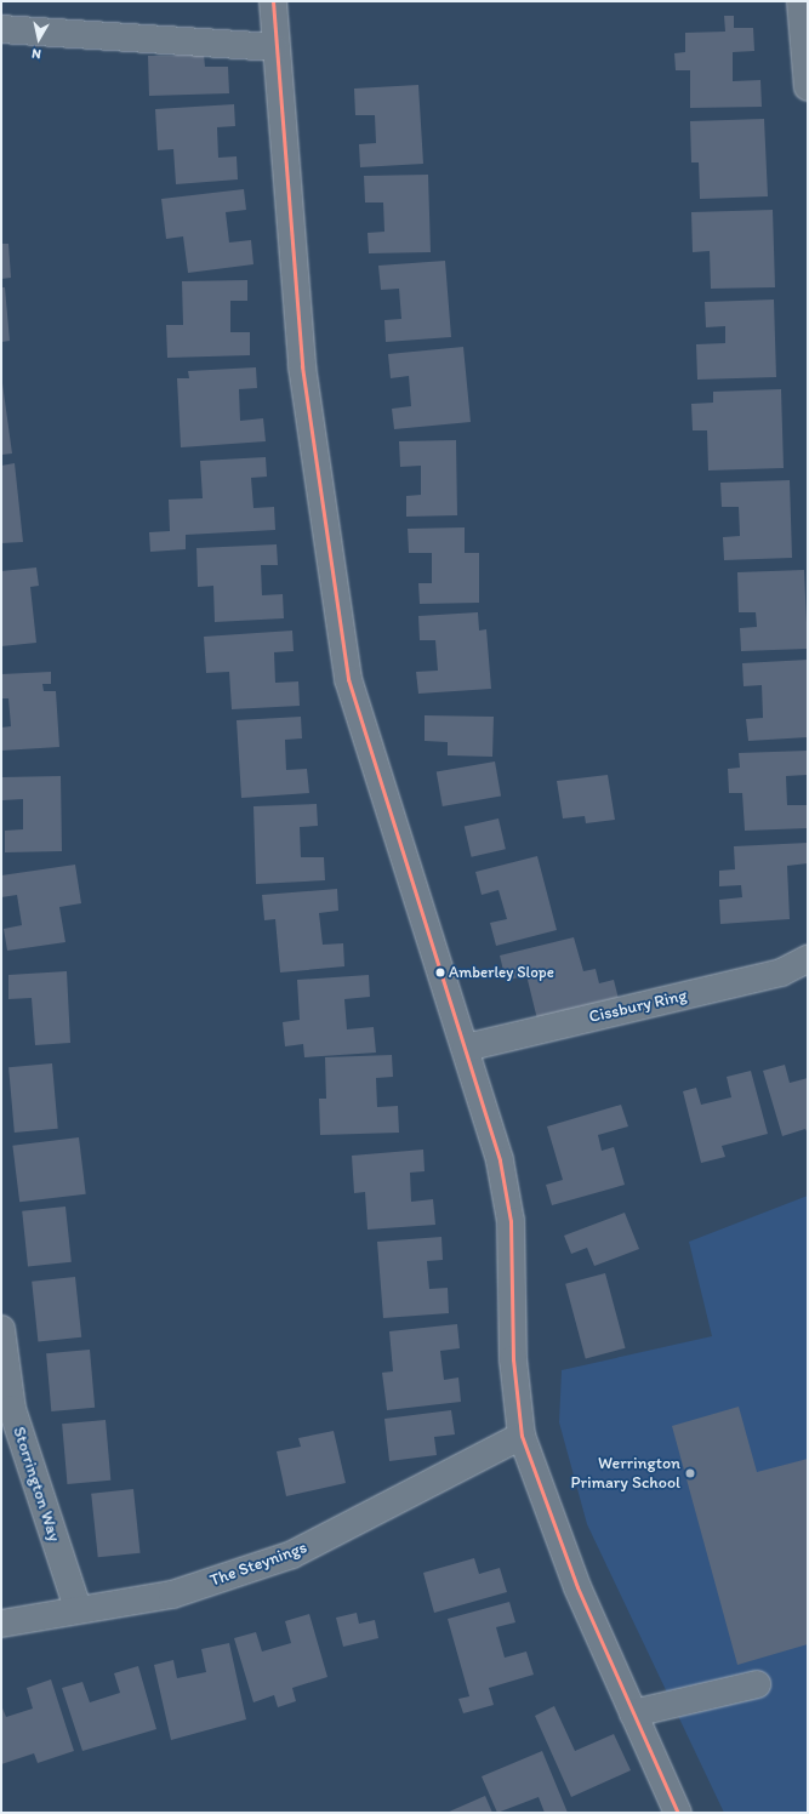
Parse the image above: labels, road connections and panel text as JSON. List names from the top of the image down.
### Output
{
  "streets": {
    "street": ["Cissbury Ring", "Storrington Way", "The Steynings"]
  },
  "crossings": [
    ["Storrington Way", "The Steynings"]
  ],
  "places": ["Amberley Slope", "Werrington Primary School"],
  "north": "bottom"
}
